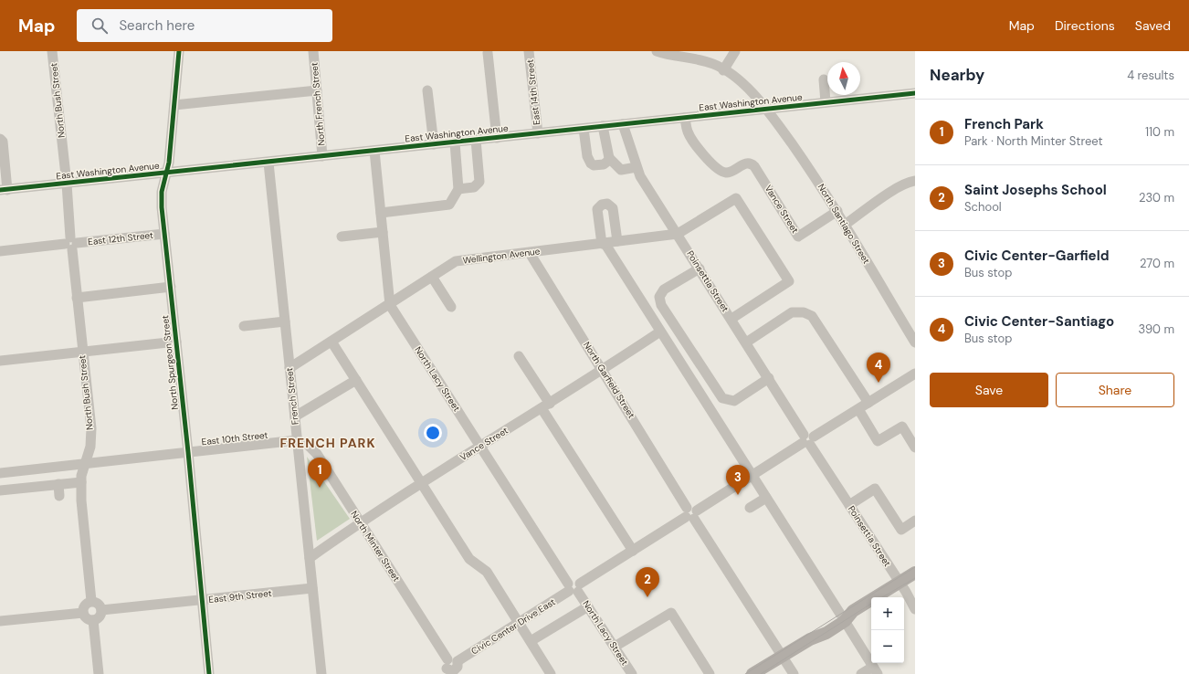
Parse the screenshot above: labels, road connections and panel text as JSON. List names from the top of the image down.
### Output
{
  "streets": {
    "street": [
      "East 14th Street",
      "North Bush Street",
      "East Washington Avenue",
      "North French Street",
      "Vance Street",
      "North Santiago Street",
      "East 12th Street",
      "Wellington Avenue",
      "Poinsettia Street",
      "North Spurgeon Street",
      "North Lacy Street",
      "North Garfield Street",
      "French Street",
      "East 10th Street",
      "North Minter Street",
      "East 9th Street",
      "Civic Center Drive East"
    ]
  },
  "crossings": [
    ["East 14th Street", "East Washington Avenue"],
    ["North Bush Street", "East Washington Avenue"],
    ["North Bush Street", "East 12th Street"],
    ["North Bush Street", "East 10th Street"],
    ["North Bush Street", "East 9th Street"],
    ["East Washington Avenue", "North French Street"],
    ["East Washington Avenue", "Vance Street"],
    ["East Washington Avenue", "North Santiago Street"],
    ["East Washington Avenue", "Poinsettia Street"],
    ["East Washington Avenue", "North Spurgeon Street"],
    ["East Washington Avenue", "North Lacy Street"],
    ["East Washington Avenue", "French Street"],
    ["Vance Street", "North Santiago Street"],
    ["Vance Street", "North Lacy Street"],
    ["Vance Street", "North Garfield Street"],
    ["Vance Street", "French Street"],
    ["Vance Street", "North Minter Street"],
    ["East 12th Street", "North Spurgeon Street"],
    ["Wellington Avenue", "Poinsettia Street"],
    ["Wellington Avenue", "North Lacy Street"],
    ["Wellington Avenue", "North Garfield Street"],
    ["Wellington Avenue", "French Street"],
    ["Poinsettia Street", "Civic Center Drive East"],
    ["North Spurgeon Street", "East 10th Street"],
    ["North Spurgeon Street", "East 9th Street"],
    ["North Lacy Street", "Civic Center Drive East"],
    ["North Garfield Street", "Civic Center Drive East"],
    ["French Street", "East 10th Street"],
    ["French Street", "North Minter Street"],
    ["French Street", "East 9th Street"],
    ["East 10th Street", "North Minter Street"],
    ["North Minter Street", "Civic Center Drive East"]
  ],
  "districts": ["FRENCH PARK"],
  "north": "top",
  "page": {
    "header": "Map",
    "search": "Search here",
    "nav": ["Map", "Directions", "Saved"],
    "heading": ["Nearby", "4 results"],
    "list": [
      {
        "mark": "1",
        "name": "French Park",
        "note": "Park · North Minter Street",
        "value": "110 m"
      },
      {
        "mark": "2",
        "name": "Saint Josephs School",
        "note": "School",
        "value": "230 m"
      },
      {
        "mark": "3",
        "name": "Civic Center-Garfield",
        "note": "Bus stop",
        "value": "270 m"
      },
      {
        "mark": "4",
        "name": "Civic Center-Santiago",
        "note": "Bus stop",
        "value": "390 m"
      }
    ],
    "pins": [
      "4",
      "1",
      "3",
      "2"
    ],
    "buttons": ["Save", "Share"],
    "map_buttons": ["+", "−"]
  }
}
